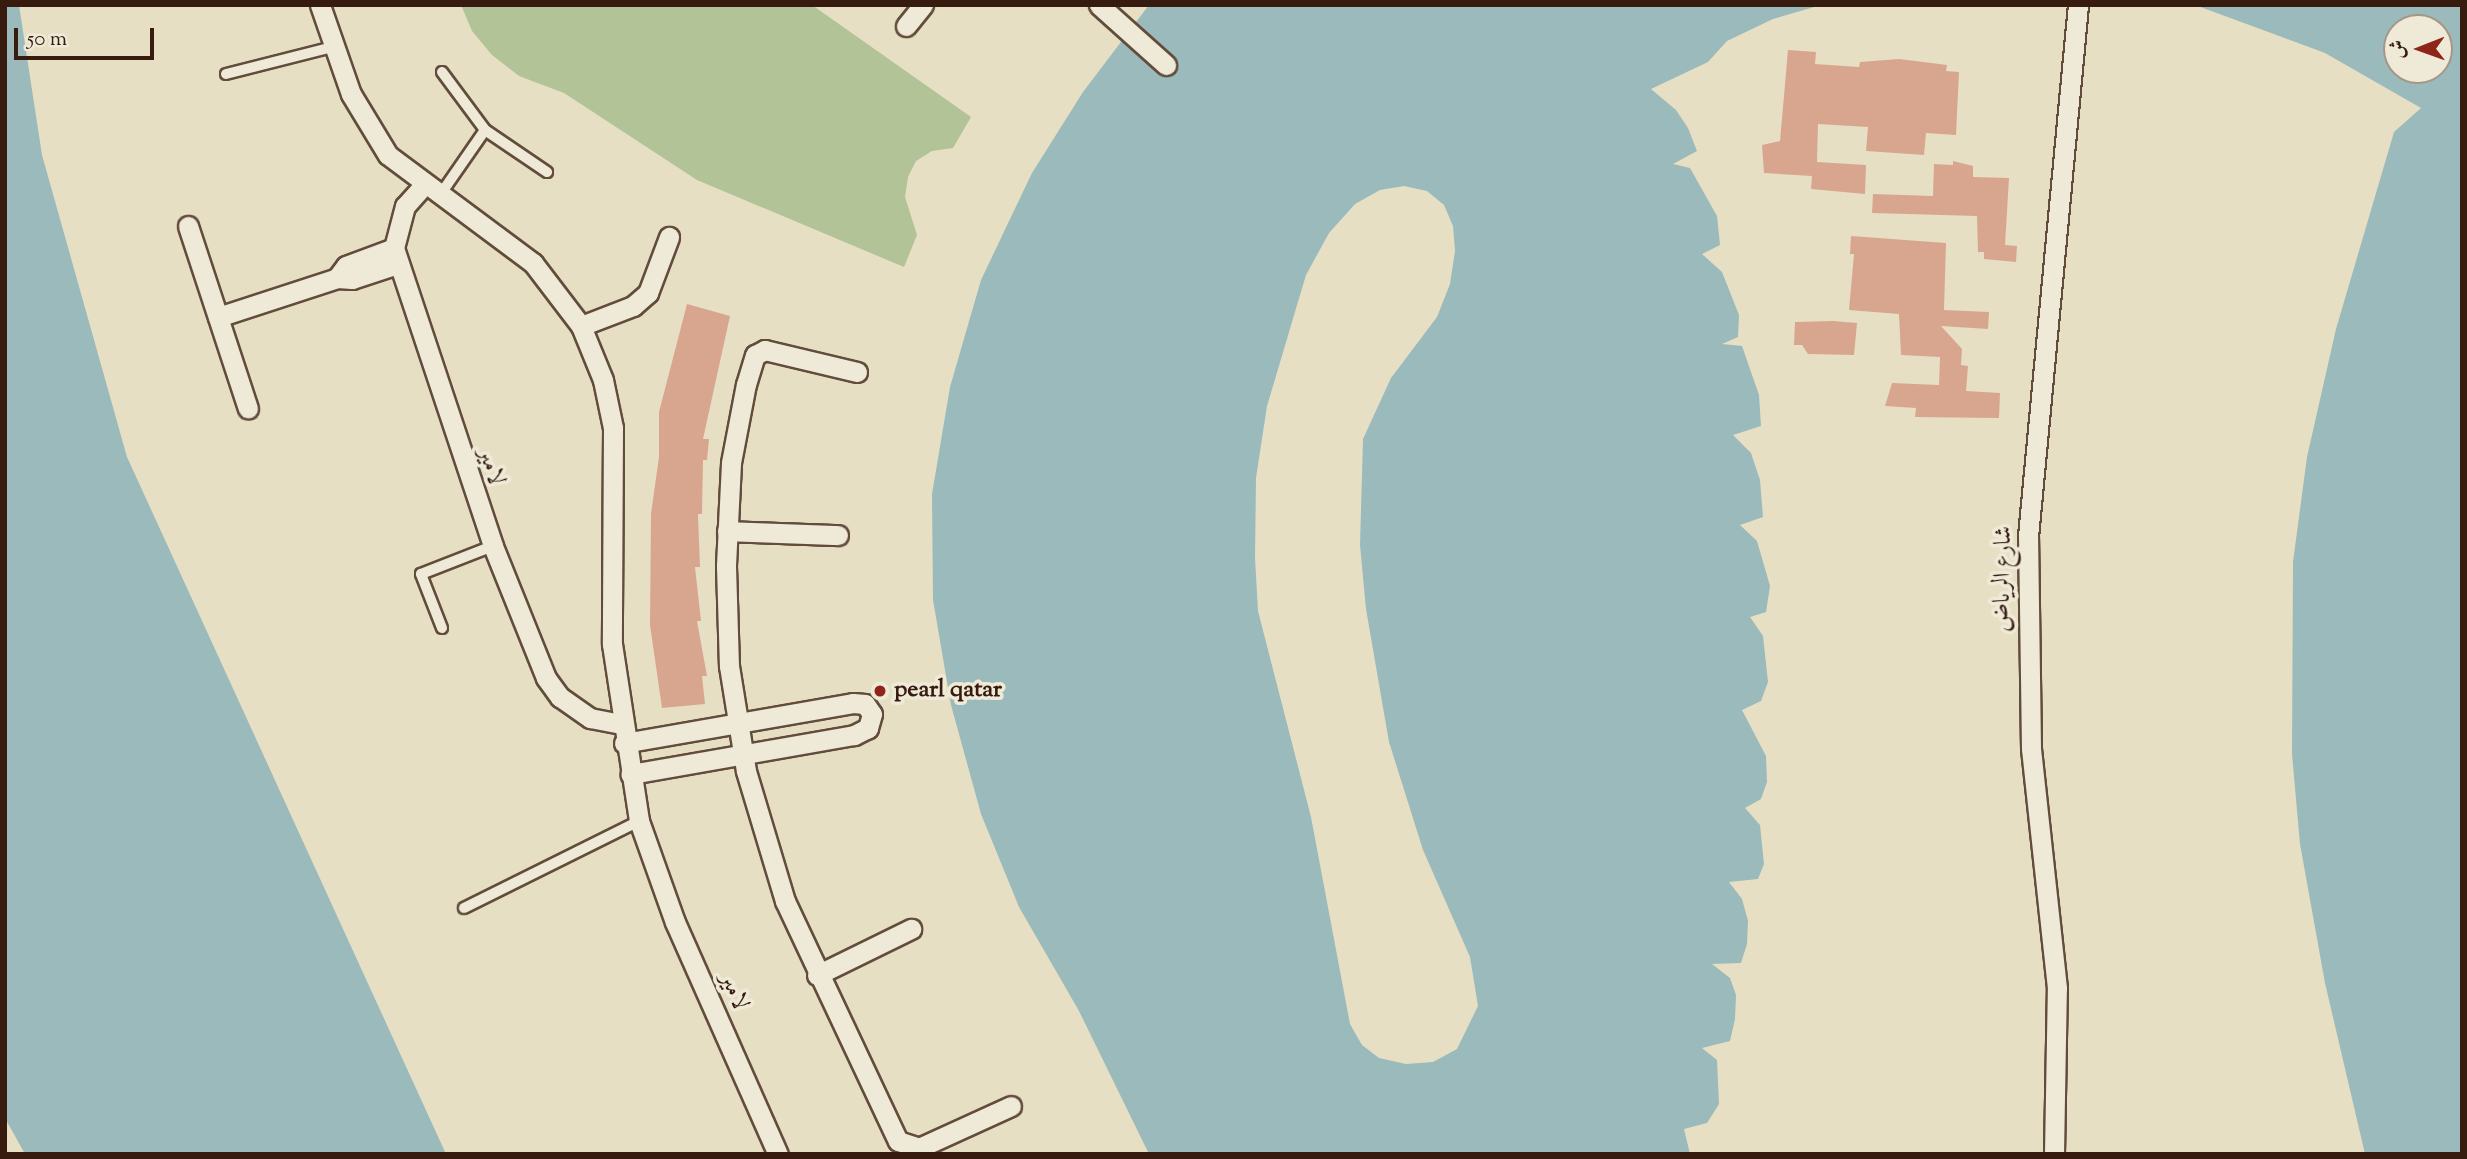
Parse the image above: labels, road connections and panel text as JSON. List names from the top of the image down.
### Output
{
  "streets": {
    "street": ["لامير", "شارع الرياض"]
  },
  "places": ["pearl qatar"],
  "scale_bar": "50 m",
  "north": "left"
}
